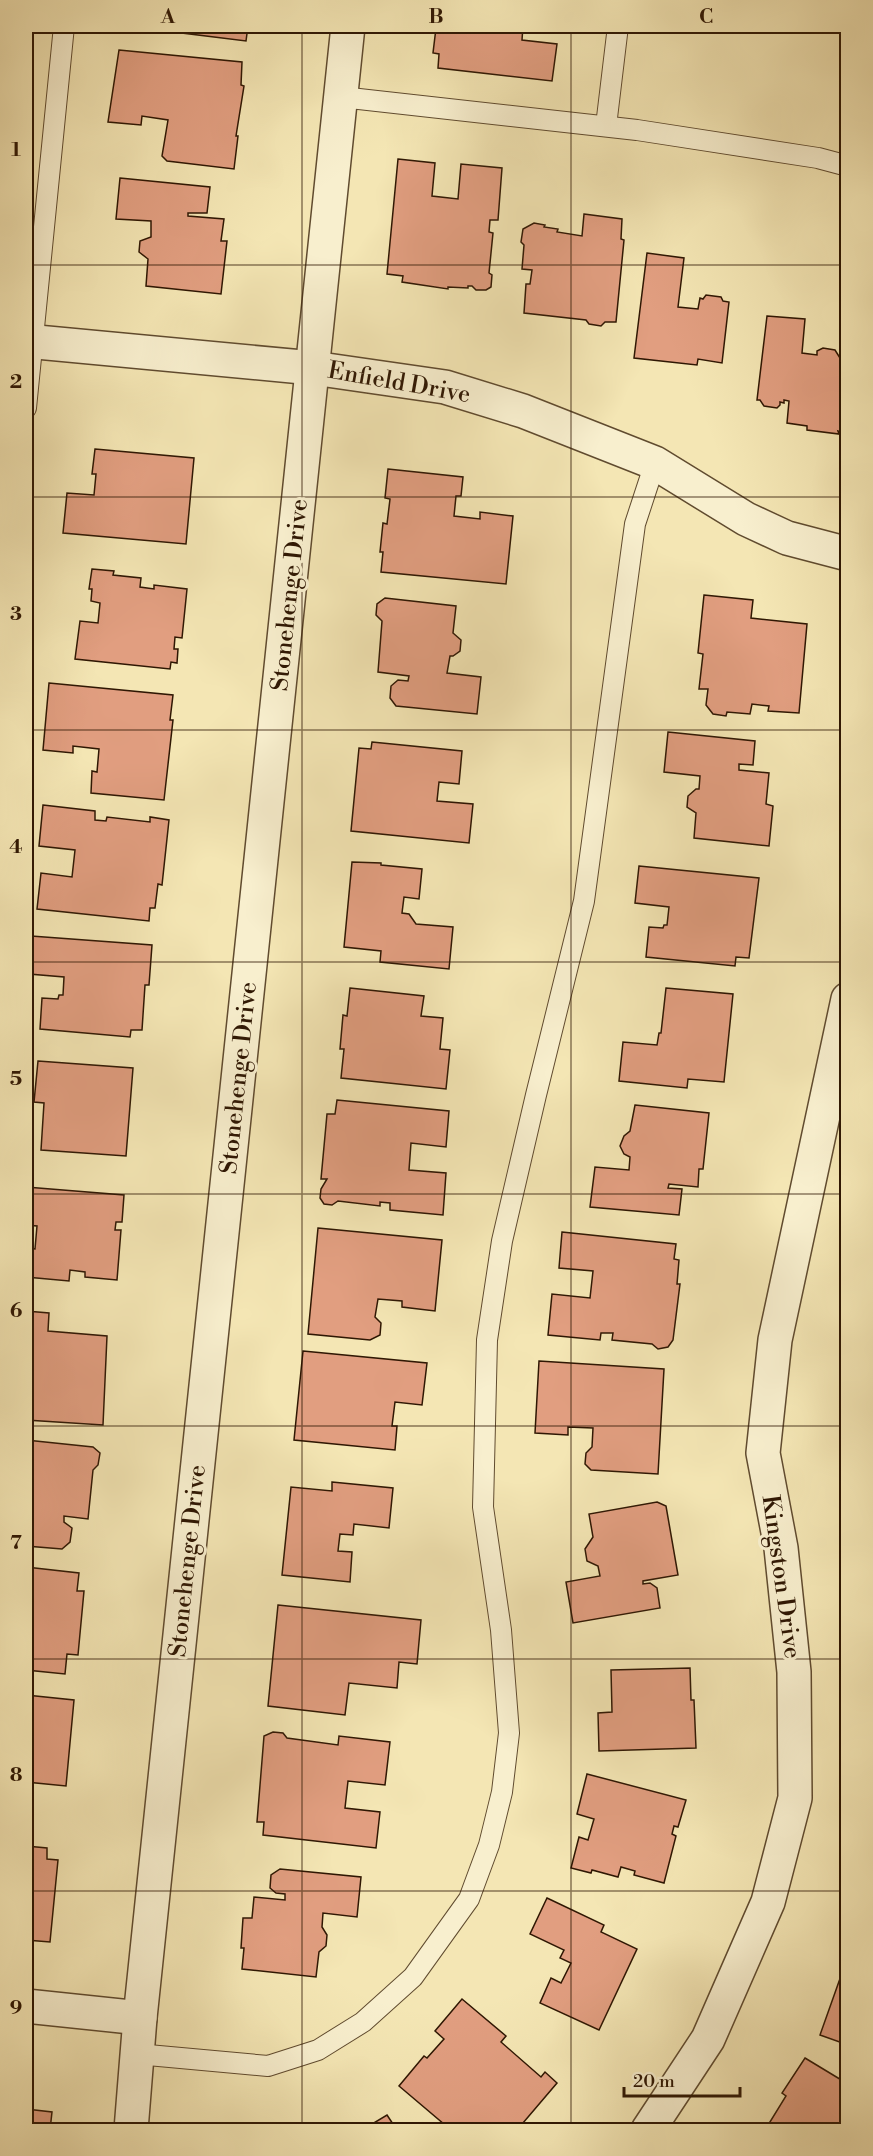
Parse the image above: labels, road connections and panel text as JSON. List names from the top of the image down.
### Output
{
  "streets": {
    "street": ["Enfield Drive", "Stonehenge Drive", "Kingston Drive"]
  },
  "crossings": [
    ["Enfield Drive", "Stonehenge Drive"]
  ],
  "scale_bar": "20 m",
  "grid": {
    "columns": ["A", "B", "C"],
    "rows": [
      "1",
      "2",
      "3",
      "4",
      "5",
      "6",
      "7",
      "8",
      "9"
    ]
  }
}
